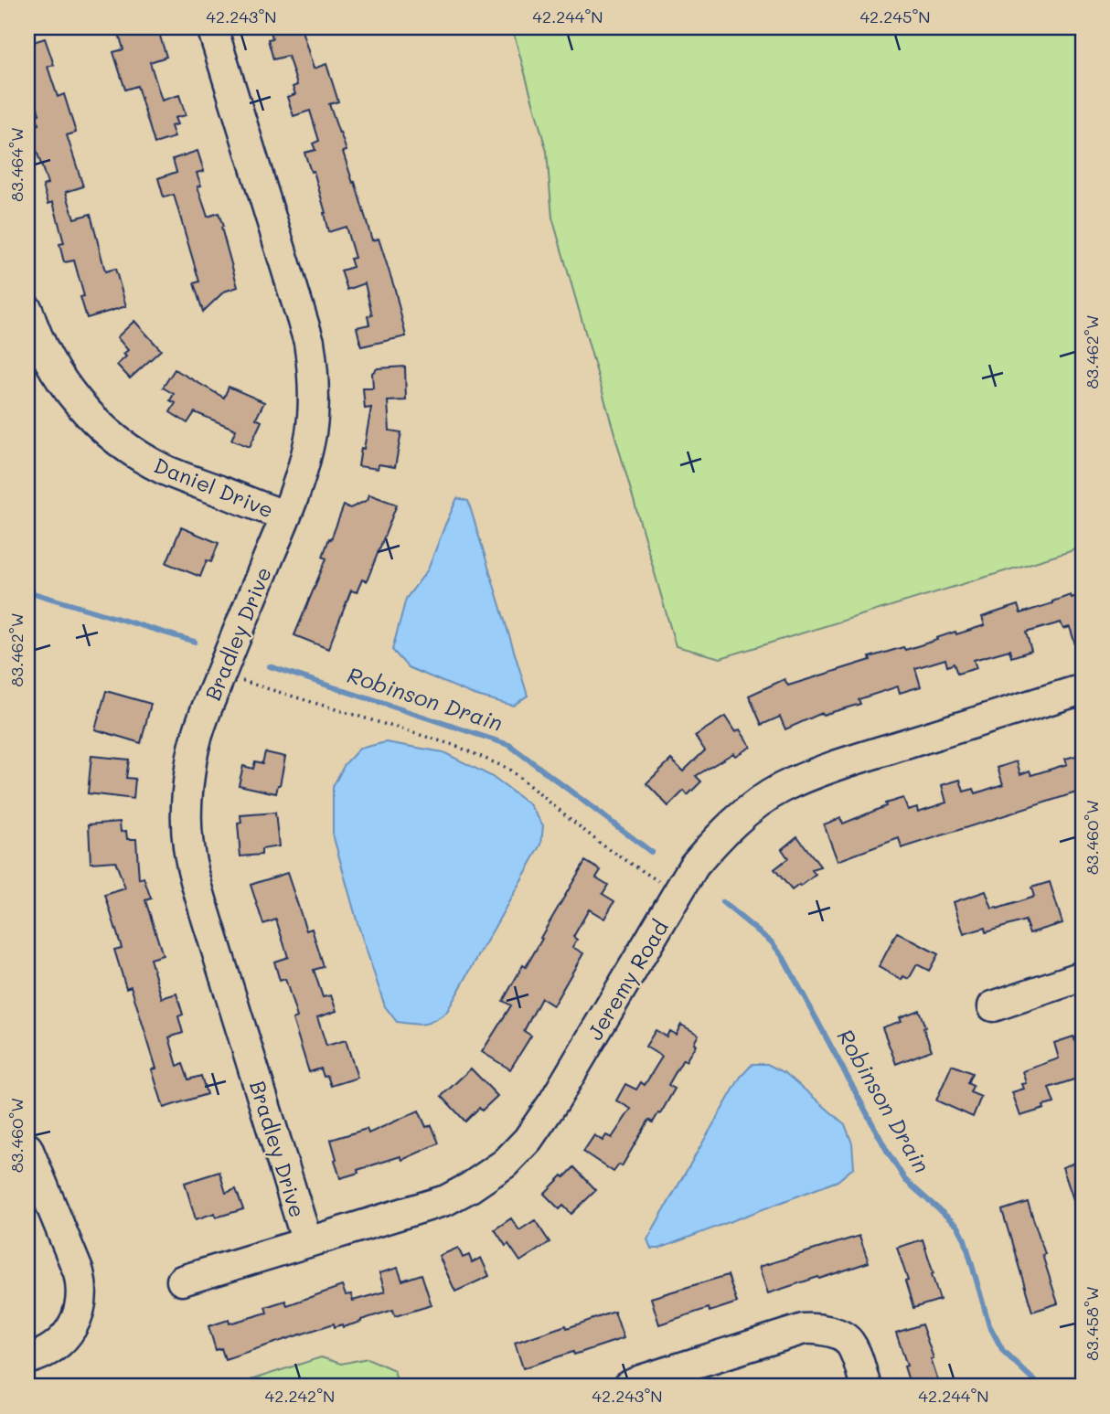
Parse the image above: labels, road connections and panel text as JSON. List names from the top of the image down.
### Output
{
  "streets": {
    "street": ["Daniel Drive", "Bradley Drive", "Jeremy Road"]
  },
  "crossings": [
    ["Daniel Drive", "Bradley Drive"],
    ["Bradley Drive", "Jeremy Road"]
  ],
  "water": ["Robinson Drain"],
  "coordinates": [
    "42.243°N",
    "42.244°N",
    "42.245°N",
    "83.464°W",
    "83.462°W",
    "83.460°W",
    "83.458°W",
    "42.242°N"
  ]
}
